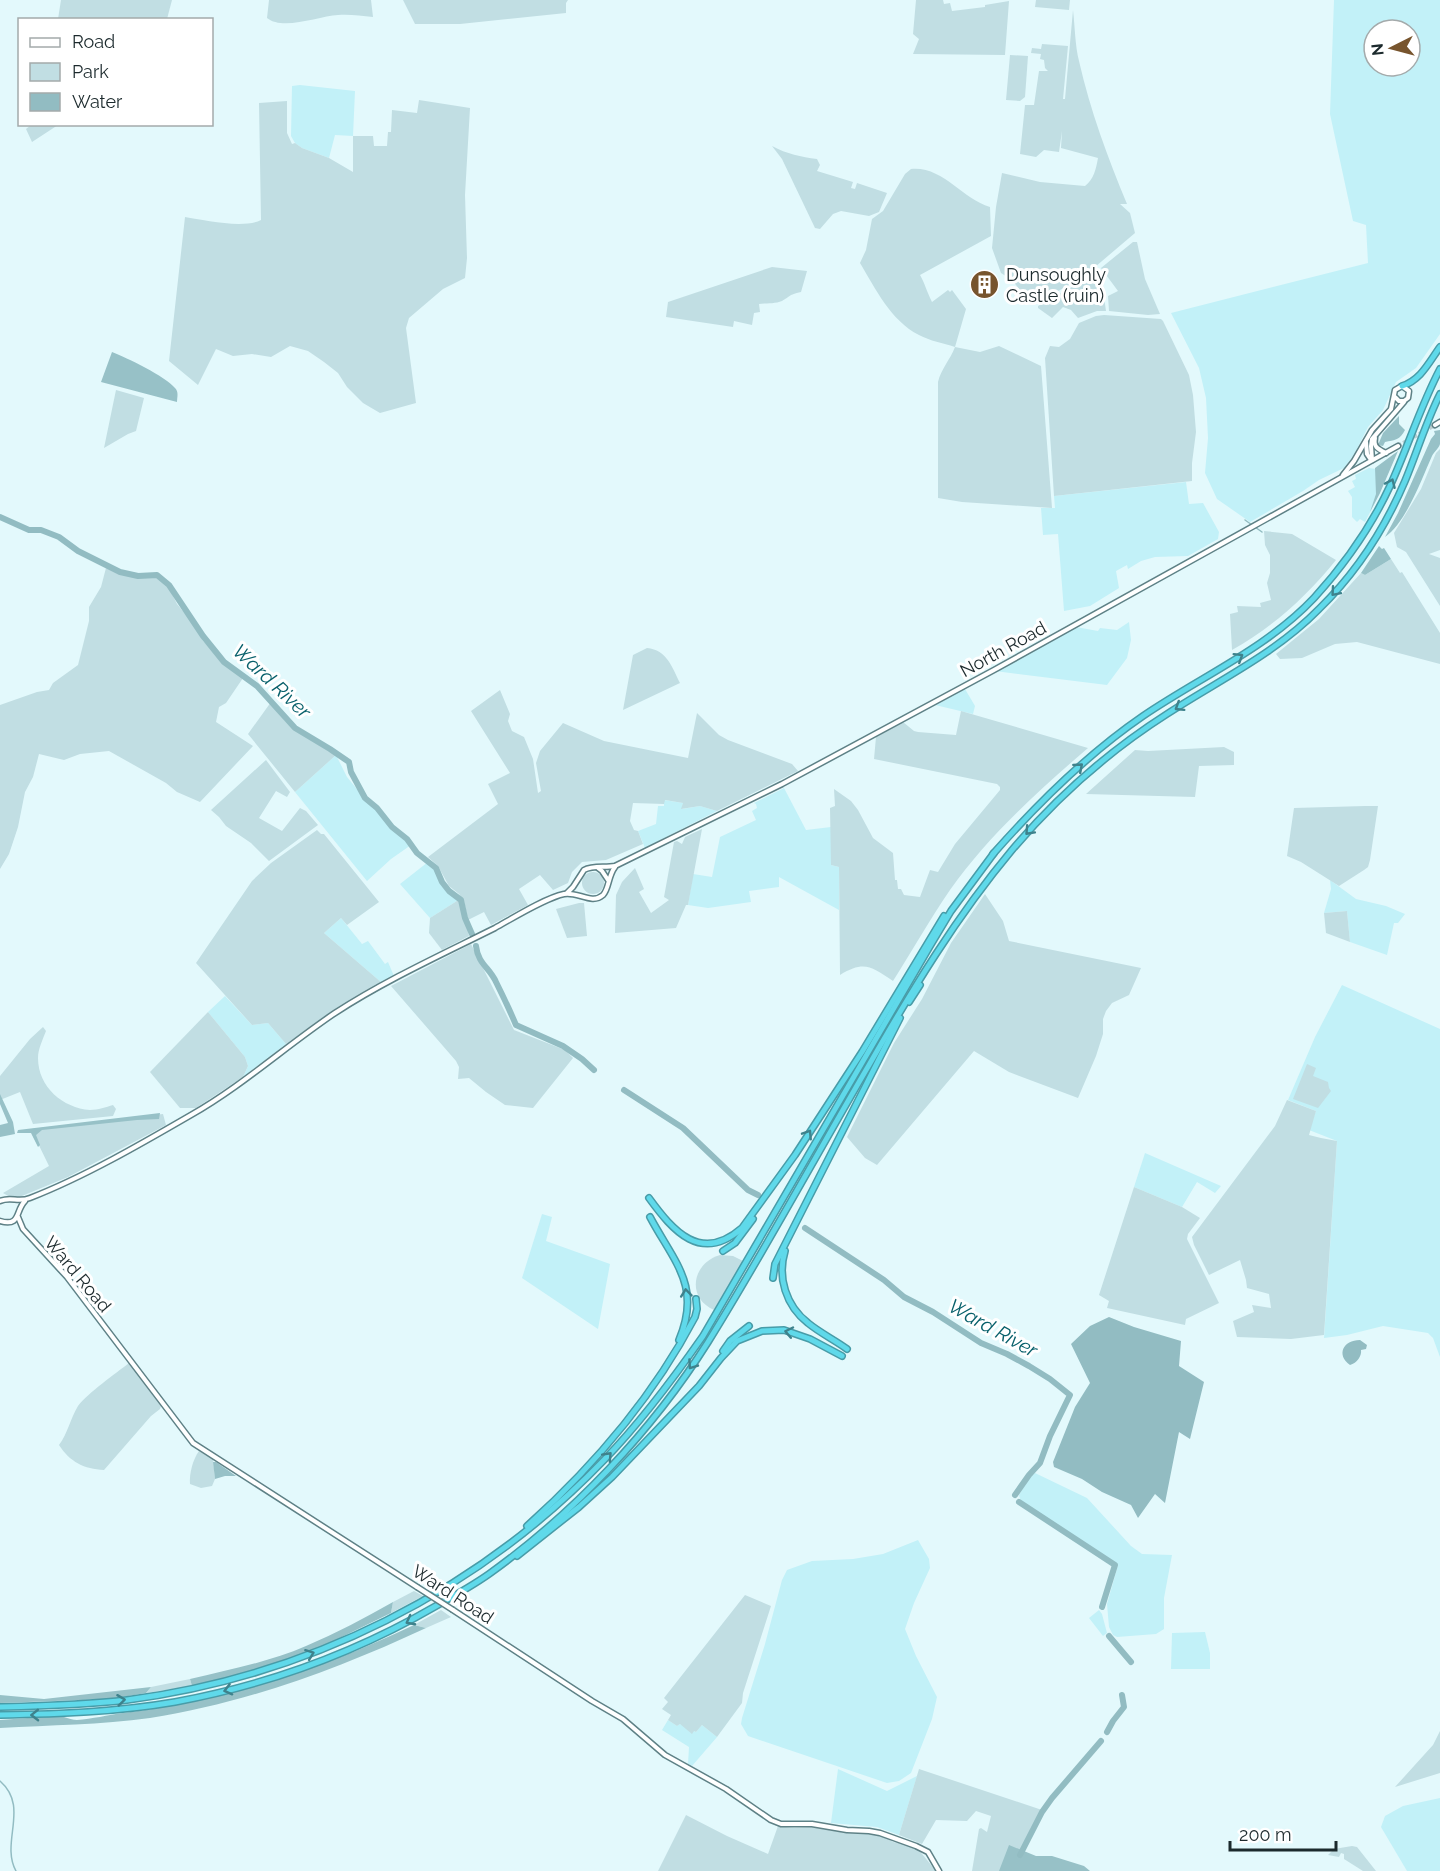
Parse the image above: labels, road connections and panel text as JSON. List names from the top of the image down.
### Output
{
  "streets": {
    "main road": ["North Road", "Ward Road"]
  },
  "water": ["Ward River"],
  "places": {
    "building": ["Dunsoughly Castle (ruin)"]
  },
  "legend": ["Road", "Park", "Water"],
  "scale_bar": "200 m",
  "north": "left"
}
